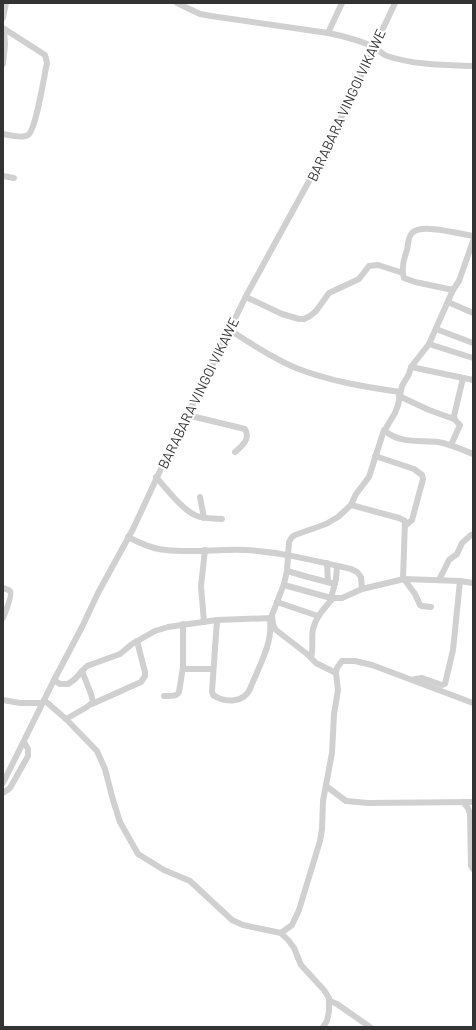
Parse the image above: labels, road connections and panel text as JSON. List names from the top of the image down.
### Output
{
  "streets": {
    "street": ["BARABARA VINGOI VIKAWE"]
  }
}
